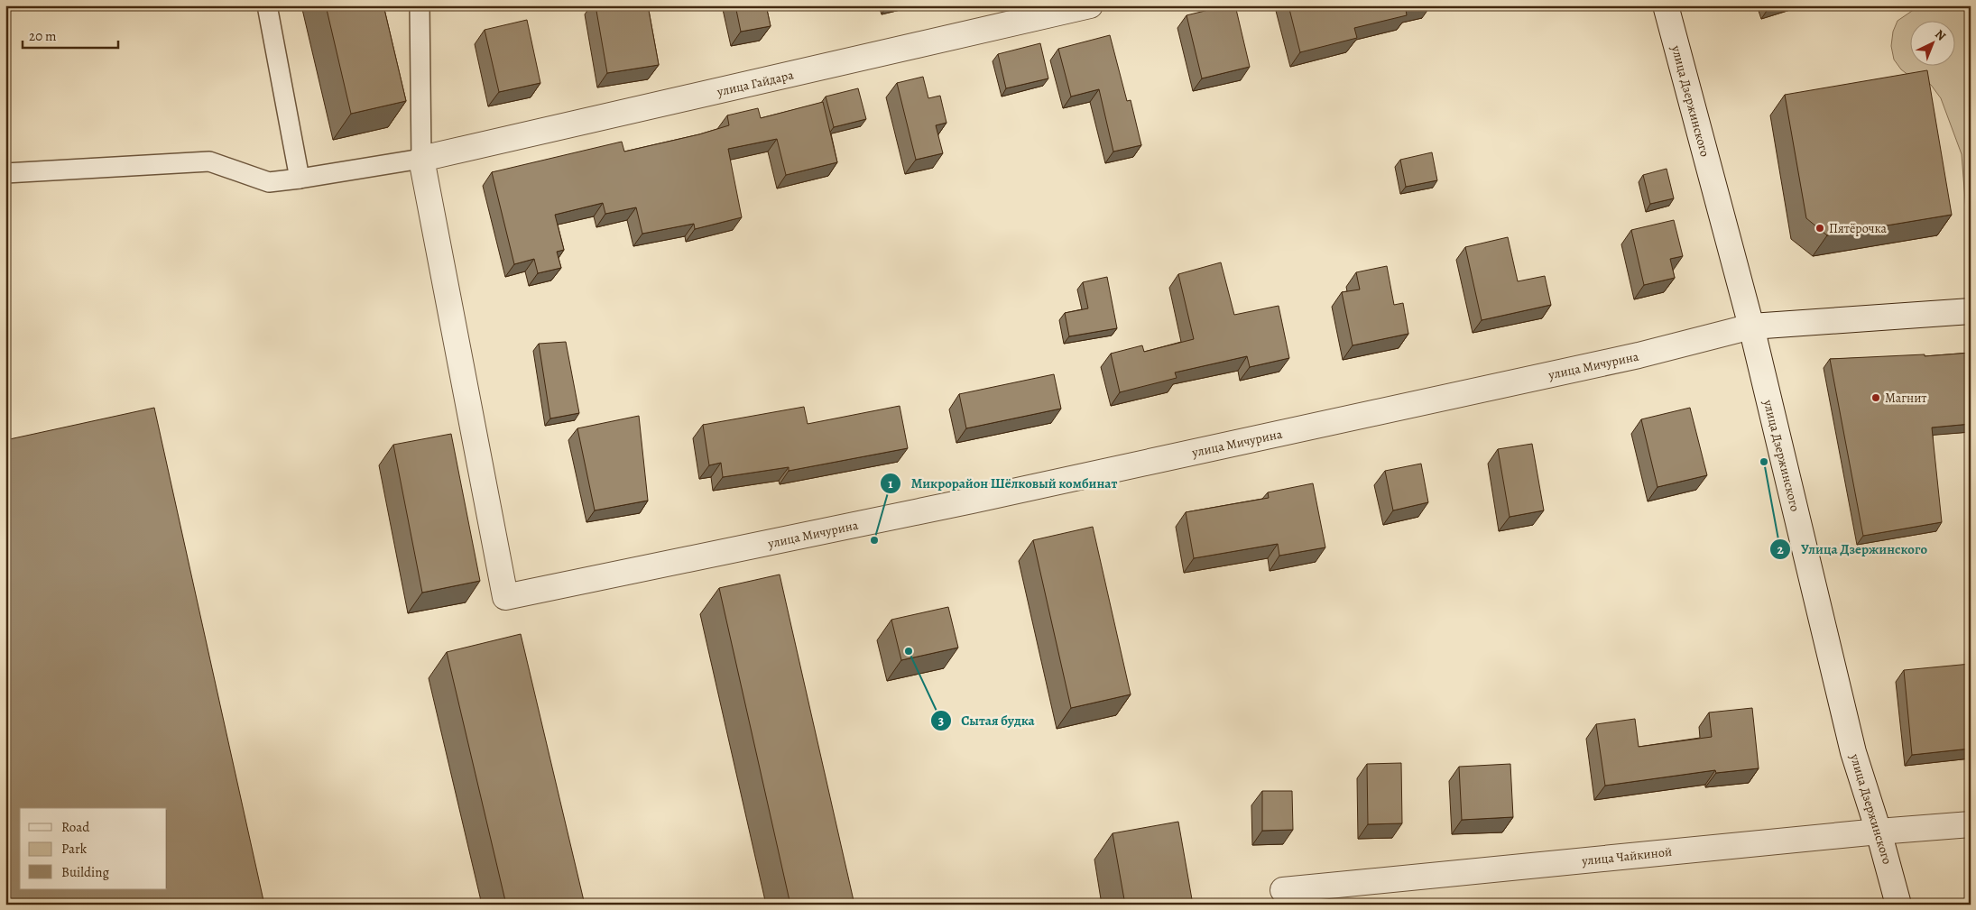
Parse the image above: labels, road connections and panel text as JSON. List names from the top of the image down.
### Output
{
  "streets": {
    "street": [
      "улица Гайдара",
      "улица Дзержинского",
      "улица Мичурина",
      "улица Чайкиной"
    ]
  },
  "crossings": [
    ["улица Гайдара", "улица Мичурина"],
    ["улица Дзержинского", "улица Мичурина"],
    ["улица Дзержинского", "улица Чайкиной"]
  ],
  "places": [
    "Пятёрочка",
    "Магнит",
    "Улица Дзержинского",
    "Микрорайон Шёлковый комбинат",
    "Сытая будка"
  ],
  "legend": ["Road", "Park", "Building"],
  "scale_bar": "20 m",
  "north": "top right"
}
